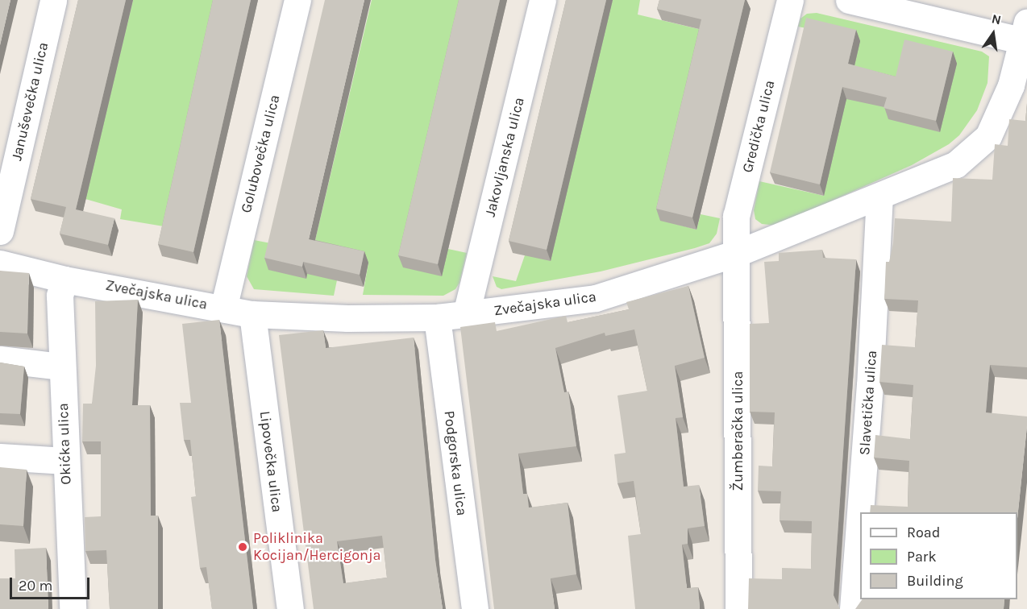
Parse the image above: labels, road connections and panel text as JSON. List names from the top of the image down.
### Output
{
  "streets": {
    "street": [
      "Januševečka ulica",
      "Gredička ulica",
      "Golubovečka ulica",
      "Jakovljanska ulica",
      "Zvečajska ulica",
      "Slavetička ulica",
      "Žumberačka ulica",
      "Okićka ulica",
      "Lipovečka ulica",
      "Podgorska ulica"
    ]
  },
  "crossings": [
    ["Gredička ulica", "Zvečajska ulica"],
    ["Gredička ulica", "Žumberačka ulica"],
    ["Golubovečka ulica", "Zvečajska ulica"],
    ["Jakovljanska ulica", "Zvečajska ulica"],
    ["Zvečajska ulica", "Slavetička ulica"],
    ["Zvečajska ulica", "Žumberačka ulica"],
    ["Zvečajska ulica", "Okićka ulica"],
    ["Zvečajska ulica", "Lipovečka ulica"],
    ["Zvečajska ulica", "Podgorska ulica"]
  ],
  "places": ["Poliklinika Kocijan/Hercigonja"],
  "legend": ["Road", "Park", "Building"],
  "scale_bar": "20 m",
  "north": "top"
}
